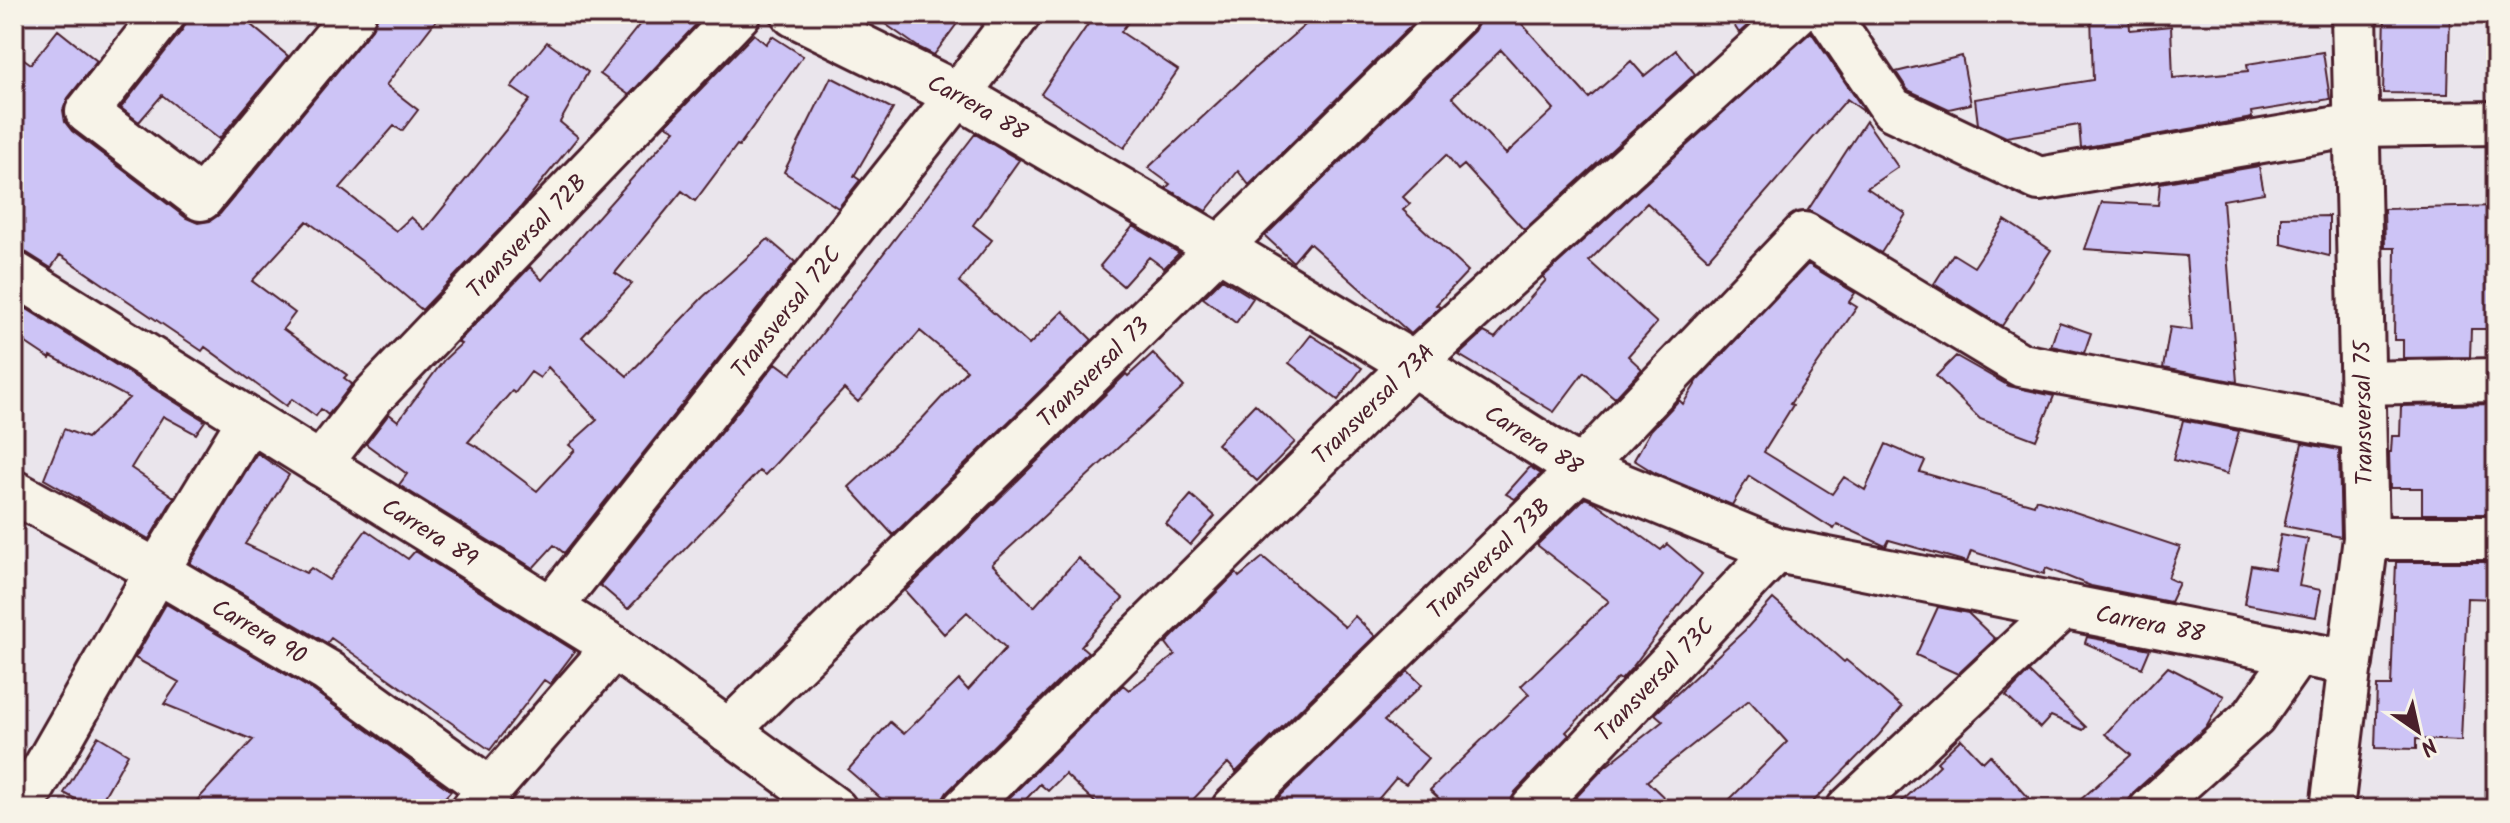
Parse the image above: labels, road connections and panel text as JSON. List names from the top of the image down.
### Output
{
  "streets": {
    "street": [
      "Carrera 88",
      "Transversal 72B",
      "Transversal 72C",
      "Transversal 73",
      "Transversal 73A",
      "Transversal 75",
      "Carrera 89",
      "Transversal 73B",
      "Carrera 90",
      "Transversal 73C"
    ]
  },
  "crossings": [
    ["Carrera 88", "Transversal 72C"],
    ["Carrera 88", "Transversal 73"],
    ["Carrera 88", "Transversal 73A"],
    ["Carrera 88", "Transversal 75"],
    ["Carrera 88", "Transversal 73B"],
    ["Carrera 88", "Transversal 73C"],
    ["Transversal 72B", "Carrera 89"],
    ["Transversal 72C", "Carrera 89"],
    ["Transversal 73", "Carrera 89"],
    ["Transversal 75", "Transversal 73B"]
  ],
  "north": "bottom right"
}
